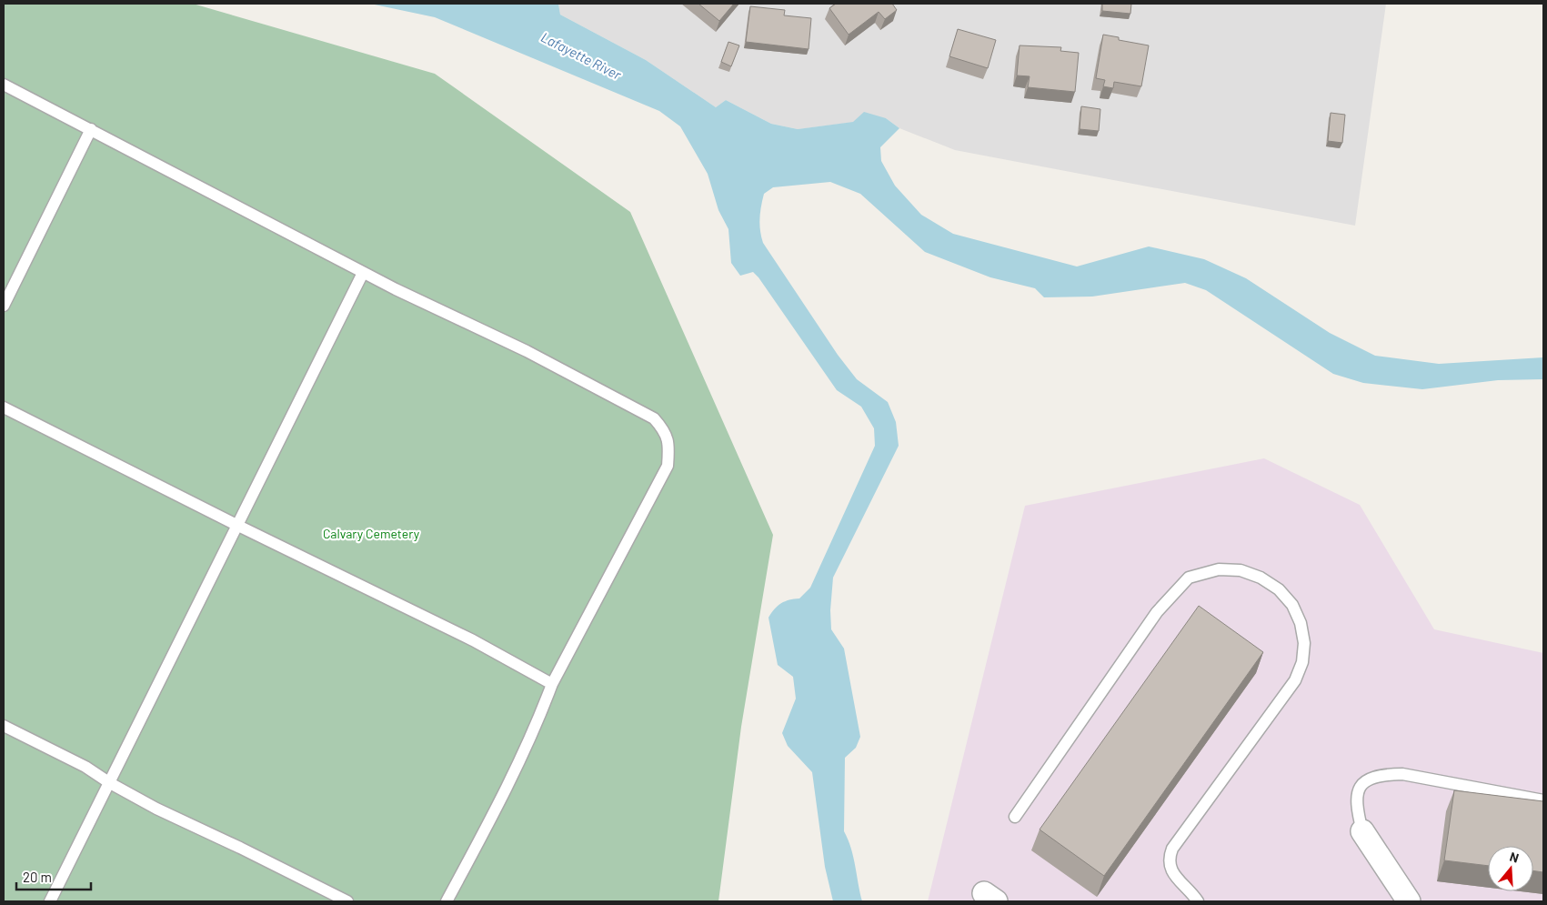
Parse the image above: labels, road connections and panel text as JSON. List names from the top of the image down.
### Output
{
  "water": ["Lafayette River"],
  "parks": ["Calvary Cemetery"],
  "scale_bar": "20 m",
  "north": "top"
}
